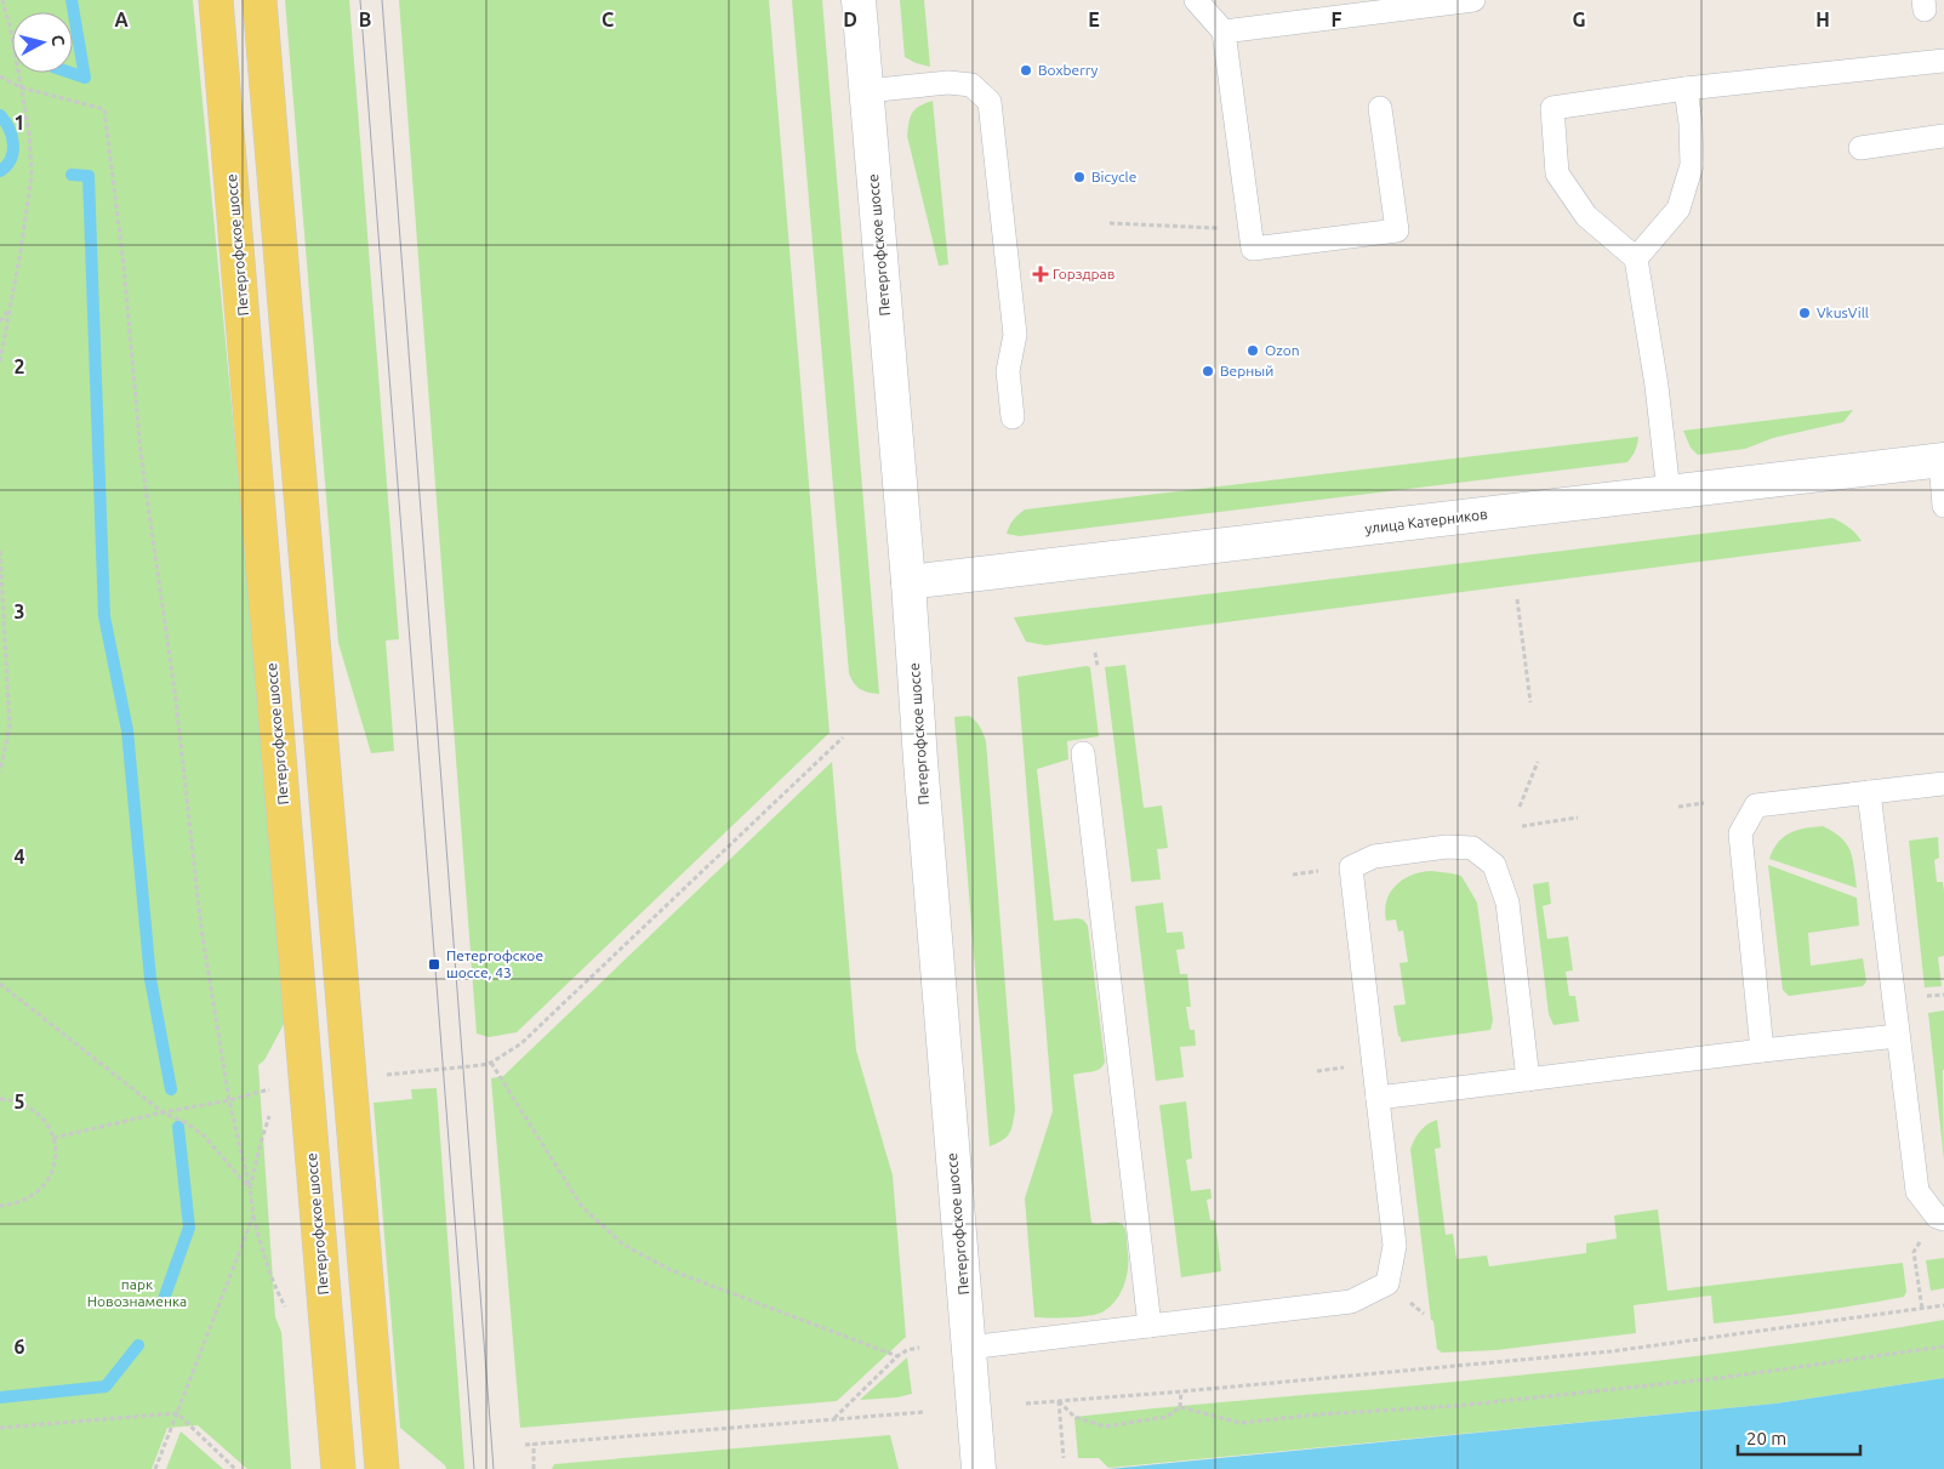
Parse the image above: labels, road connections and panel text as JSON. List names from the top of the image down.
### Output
{
  "streets": {
    "main road": ["Петергофское шоссе"],
    "street": ["улица Катерников"]
  },
  "crossings": [
    ["Петергофское шоссе", "улица Катерников"]
  ],
  "parks": ["парк Новознаменка"],
  "places": {
    "other": [
      "Boxberry",
      "Bicycle",
      "VkusVill",
      "Ozon",
      "Верный"
    ],
    "health": ["Горздрав"],
    "transit": ["Петергофское шоссе, 43"]
  },
  "scale_bar": "20 m",
  "north": "right",
  "grid": {
    "columns": [
      "A",
      "B",
      "C",
      "D",
      "E",
      "F",
      "G",
      "H"
    ],
    "rows": [
      "1",
      "2",
      "3",
      "4",
      "5",
      "6"
    ]
  }
}
